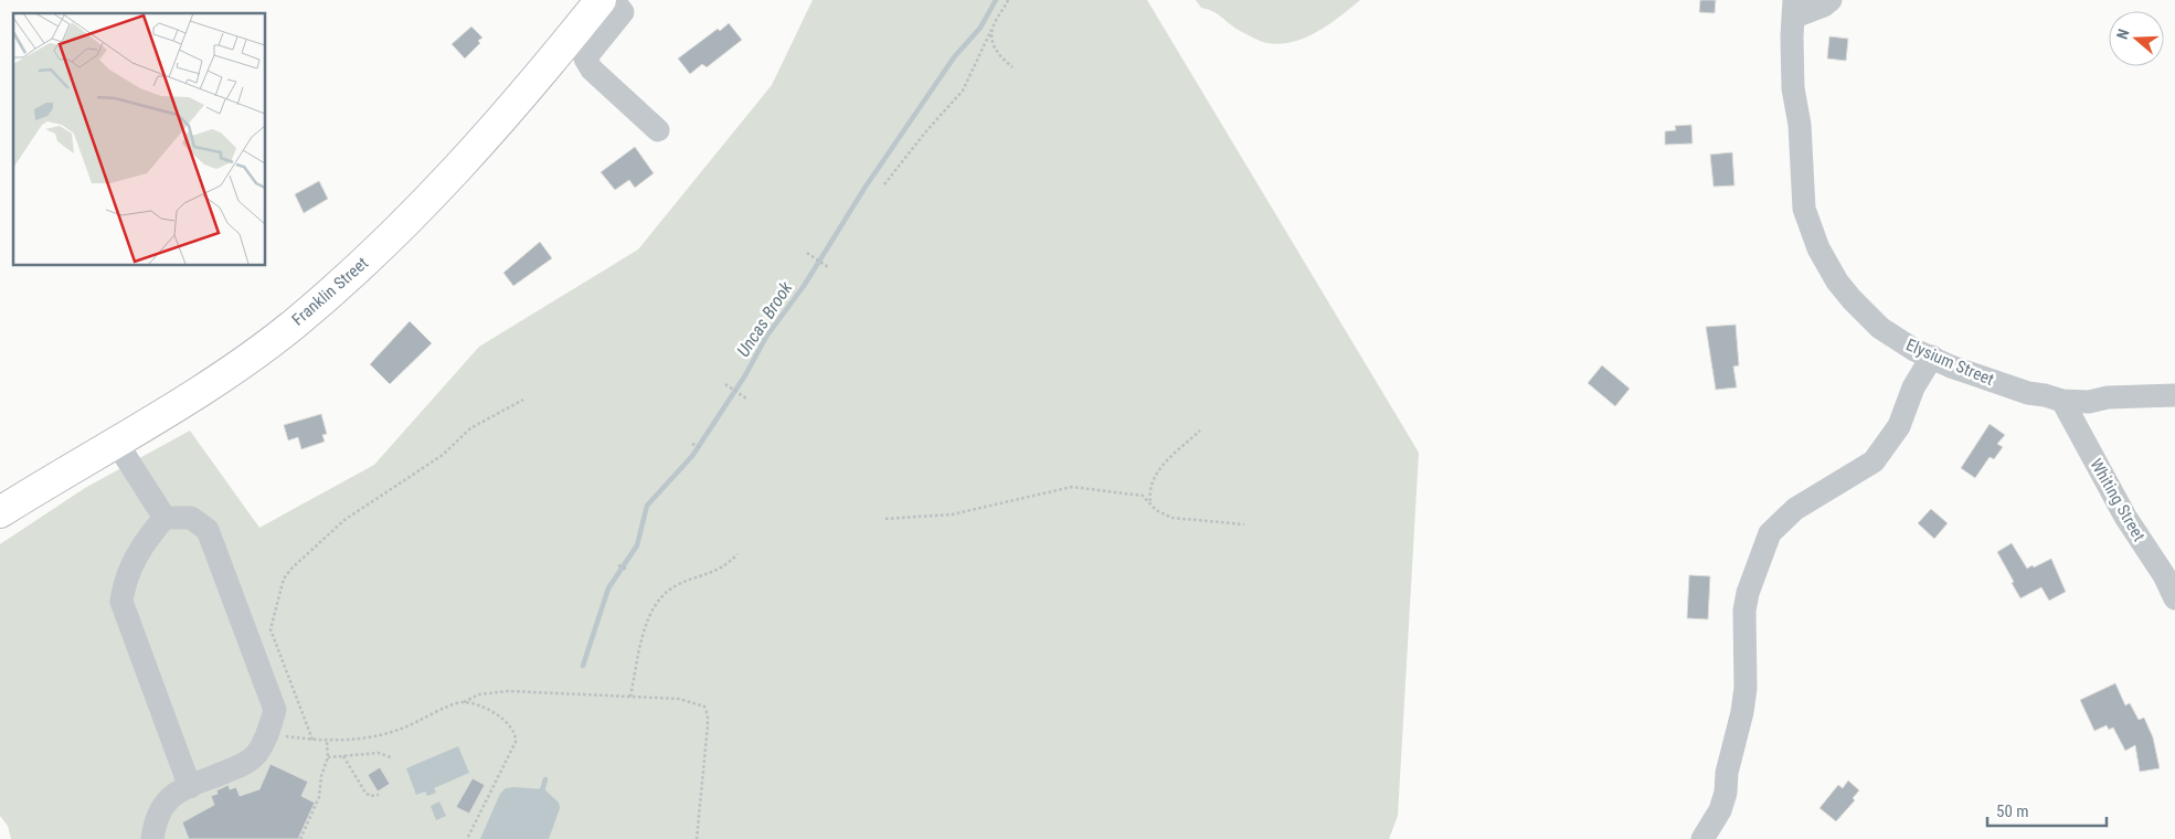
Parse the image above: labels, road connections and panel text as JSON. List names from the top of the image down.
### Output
{
  "streets": {
    "main road": ["Franklin Street"],
    "street": ["Elysium Street", "Whiting Street"]
  },
  "crossings": [
    ["Elysium Street", "Whiting Street"]
  ],
  "water": ["Uncas Brook"],
  "scale_bar": "50 m",
  "north": "left"
}
